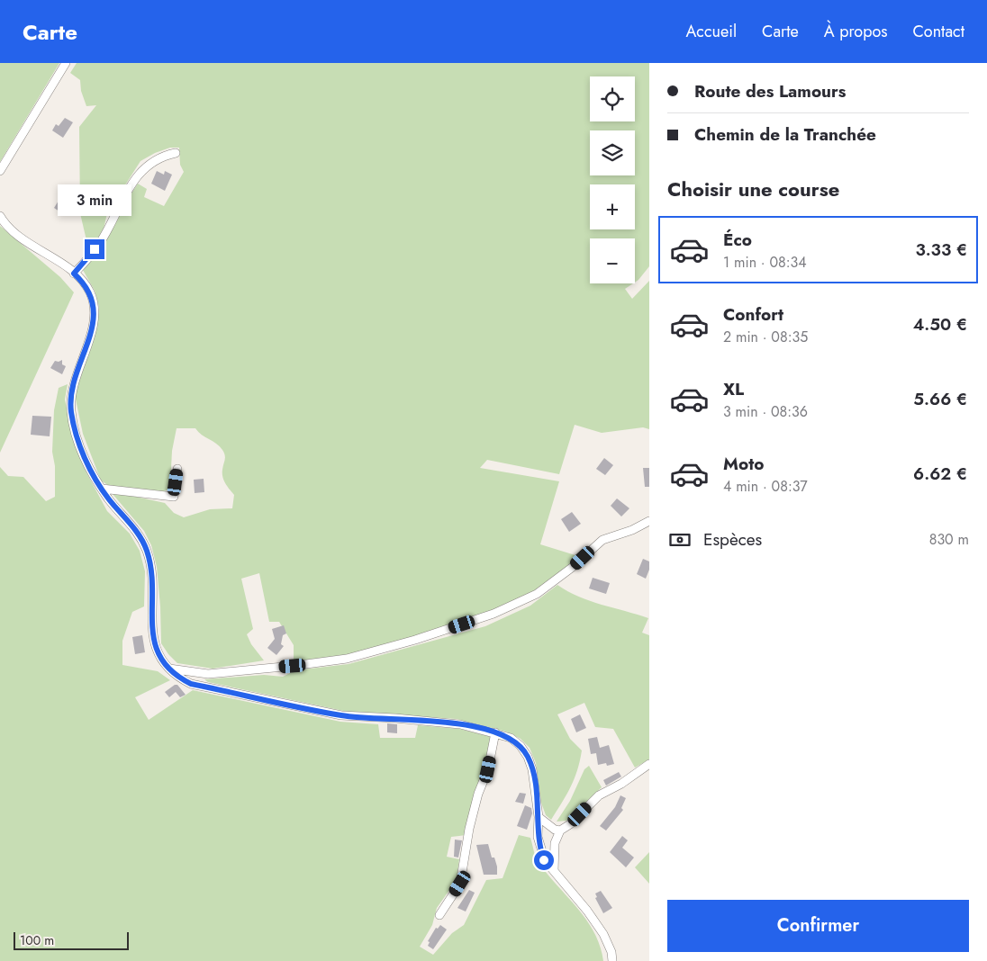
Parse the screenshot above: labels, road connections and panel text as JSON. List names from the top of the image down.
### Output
{
  "scale_bar": "100 m",
  "page": {
    "header": "Carte",
    "nav": [
      "Accueil",
      "Carte",
      "À propos",
      "Contact"
    ],
    "banner": ["Route des Lamours", "Chemin de la Tranchée"],
    "map_buttons": ["+", "−"],
    "heading": "Choisir une course",
    "bubble": "3 min",
    "list": [
      {
        "name": "Éco",
        "note": "1 min · 08:34",
        "value": "3.33 €"
      },
      {
        "name": "Confort",
        "note": "2 min · 08:35",
        "value": "4.50 €"
      },
      {
        "name": "XL",
        "note": "3 min · 08:36",
        "value": "5.66 €"
      },
      {
        "name": "Moto",
        "note": "4 min · 08:37",
        "value": "6.62 €"
      }
    ],
    "pay": ["Espèces", "830 m"],
    "buttons": "Confirmer",
    "scale": "100 m"
  }
}
